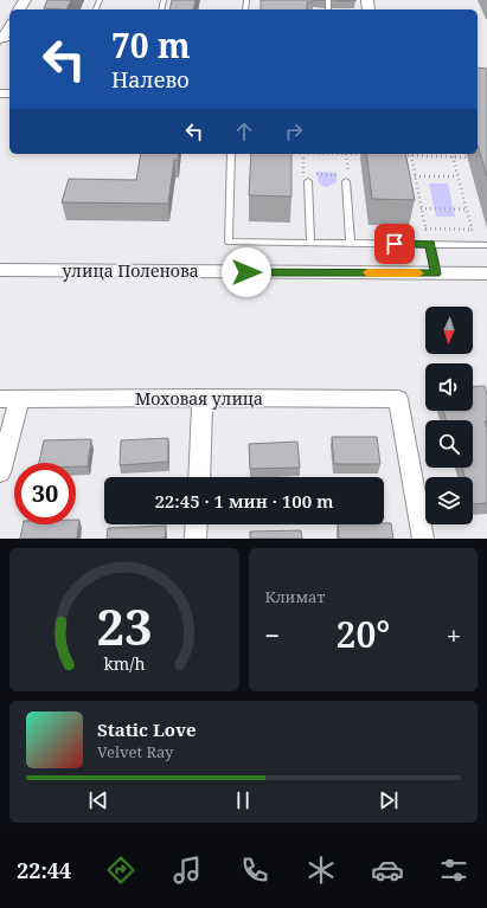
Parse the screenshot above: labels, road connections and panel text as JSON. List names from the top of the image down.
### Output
{
  "streets": {
    "street": ["улица Поленова", "Моховая улица"]
  },
  "north": "bottom",
  "page": {
    "turn": ["70 m", "Налево"],
    "limit": "30",
    "trip": "22:45 · 1 мин · 100 m",
    "tile": "Климат",
    "heat": ["−", "20°", "+"],
    "song": ["Static Love", "Velvet Ray"],
    "tabs": "22:44",
    "gauge": ["23", "km/h"]
  }
}
